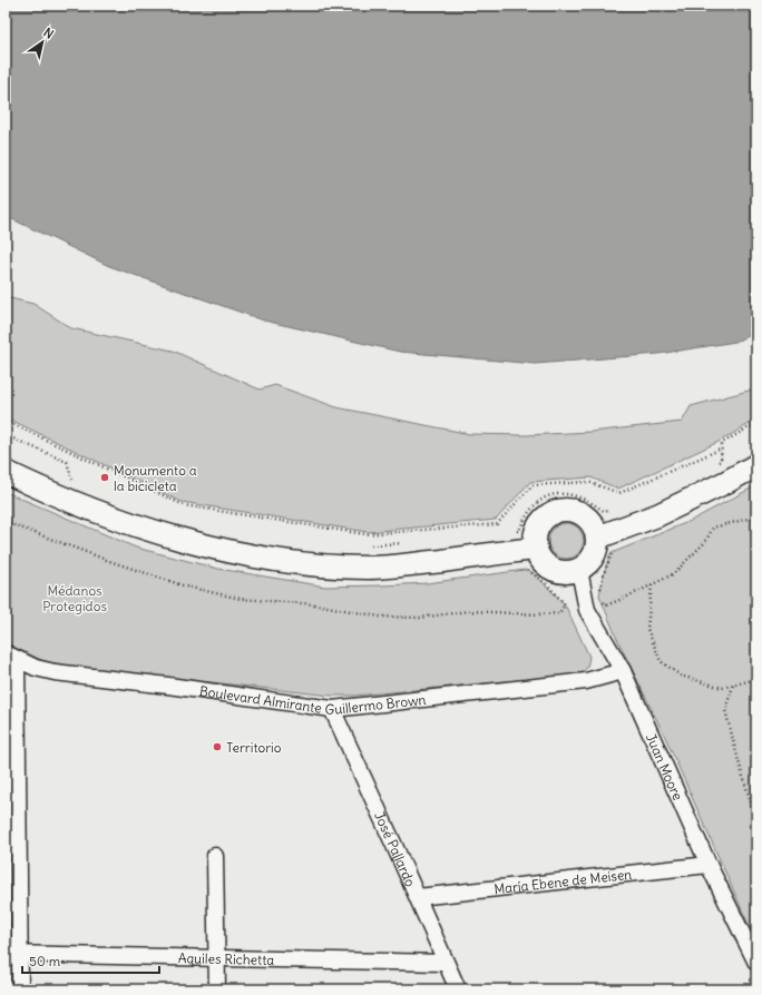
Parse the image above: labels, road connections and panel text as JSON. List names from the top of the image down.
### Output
{
  "streets": {
    "street": [
      "Boulevard Almirante Guillermo Brown",
      "Juan Moore",
      "José Pallardo",
      "María Ebene de Meisen",
      "Aquiles Richetta"
    ]
  },
  "crossings": [
    ["Boulevard Almirante Guillermo Brown", "Juan Moore"],
    ["Boulevard Almirante Guillermo Brown", "José Pallardo"],
    ["Juan Moore", "María Ebene de Meisen"],
    ["José Pallardo", "María Ebene de Meisen"],
    ["José Pallardo", "Aquiles Richetta"]
  ],
  "parks": ["Médanos Protegidos"],
  "places": ["Monumento a la bicicleta", "Territorio"],
  "scale_bar": "50 m",
  "north": "top right"
}
